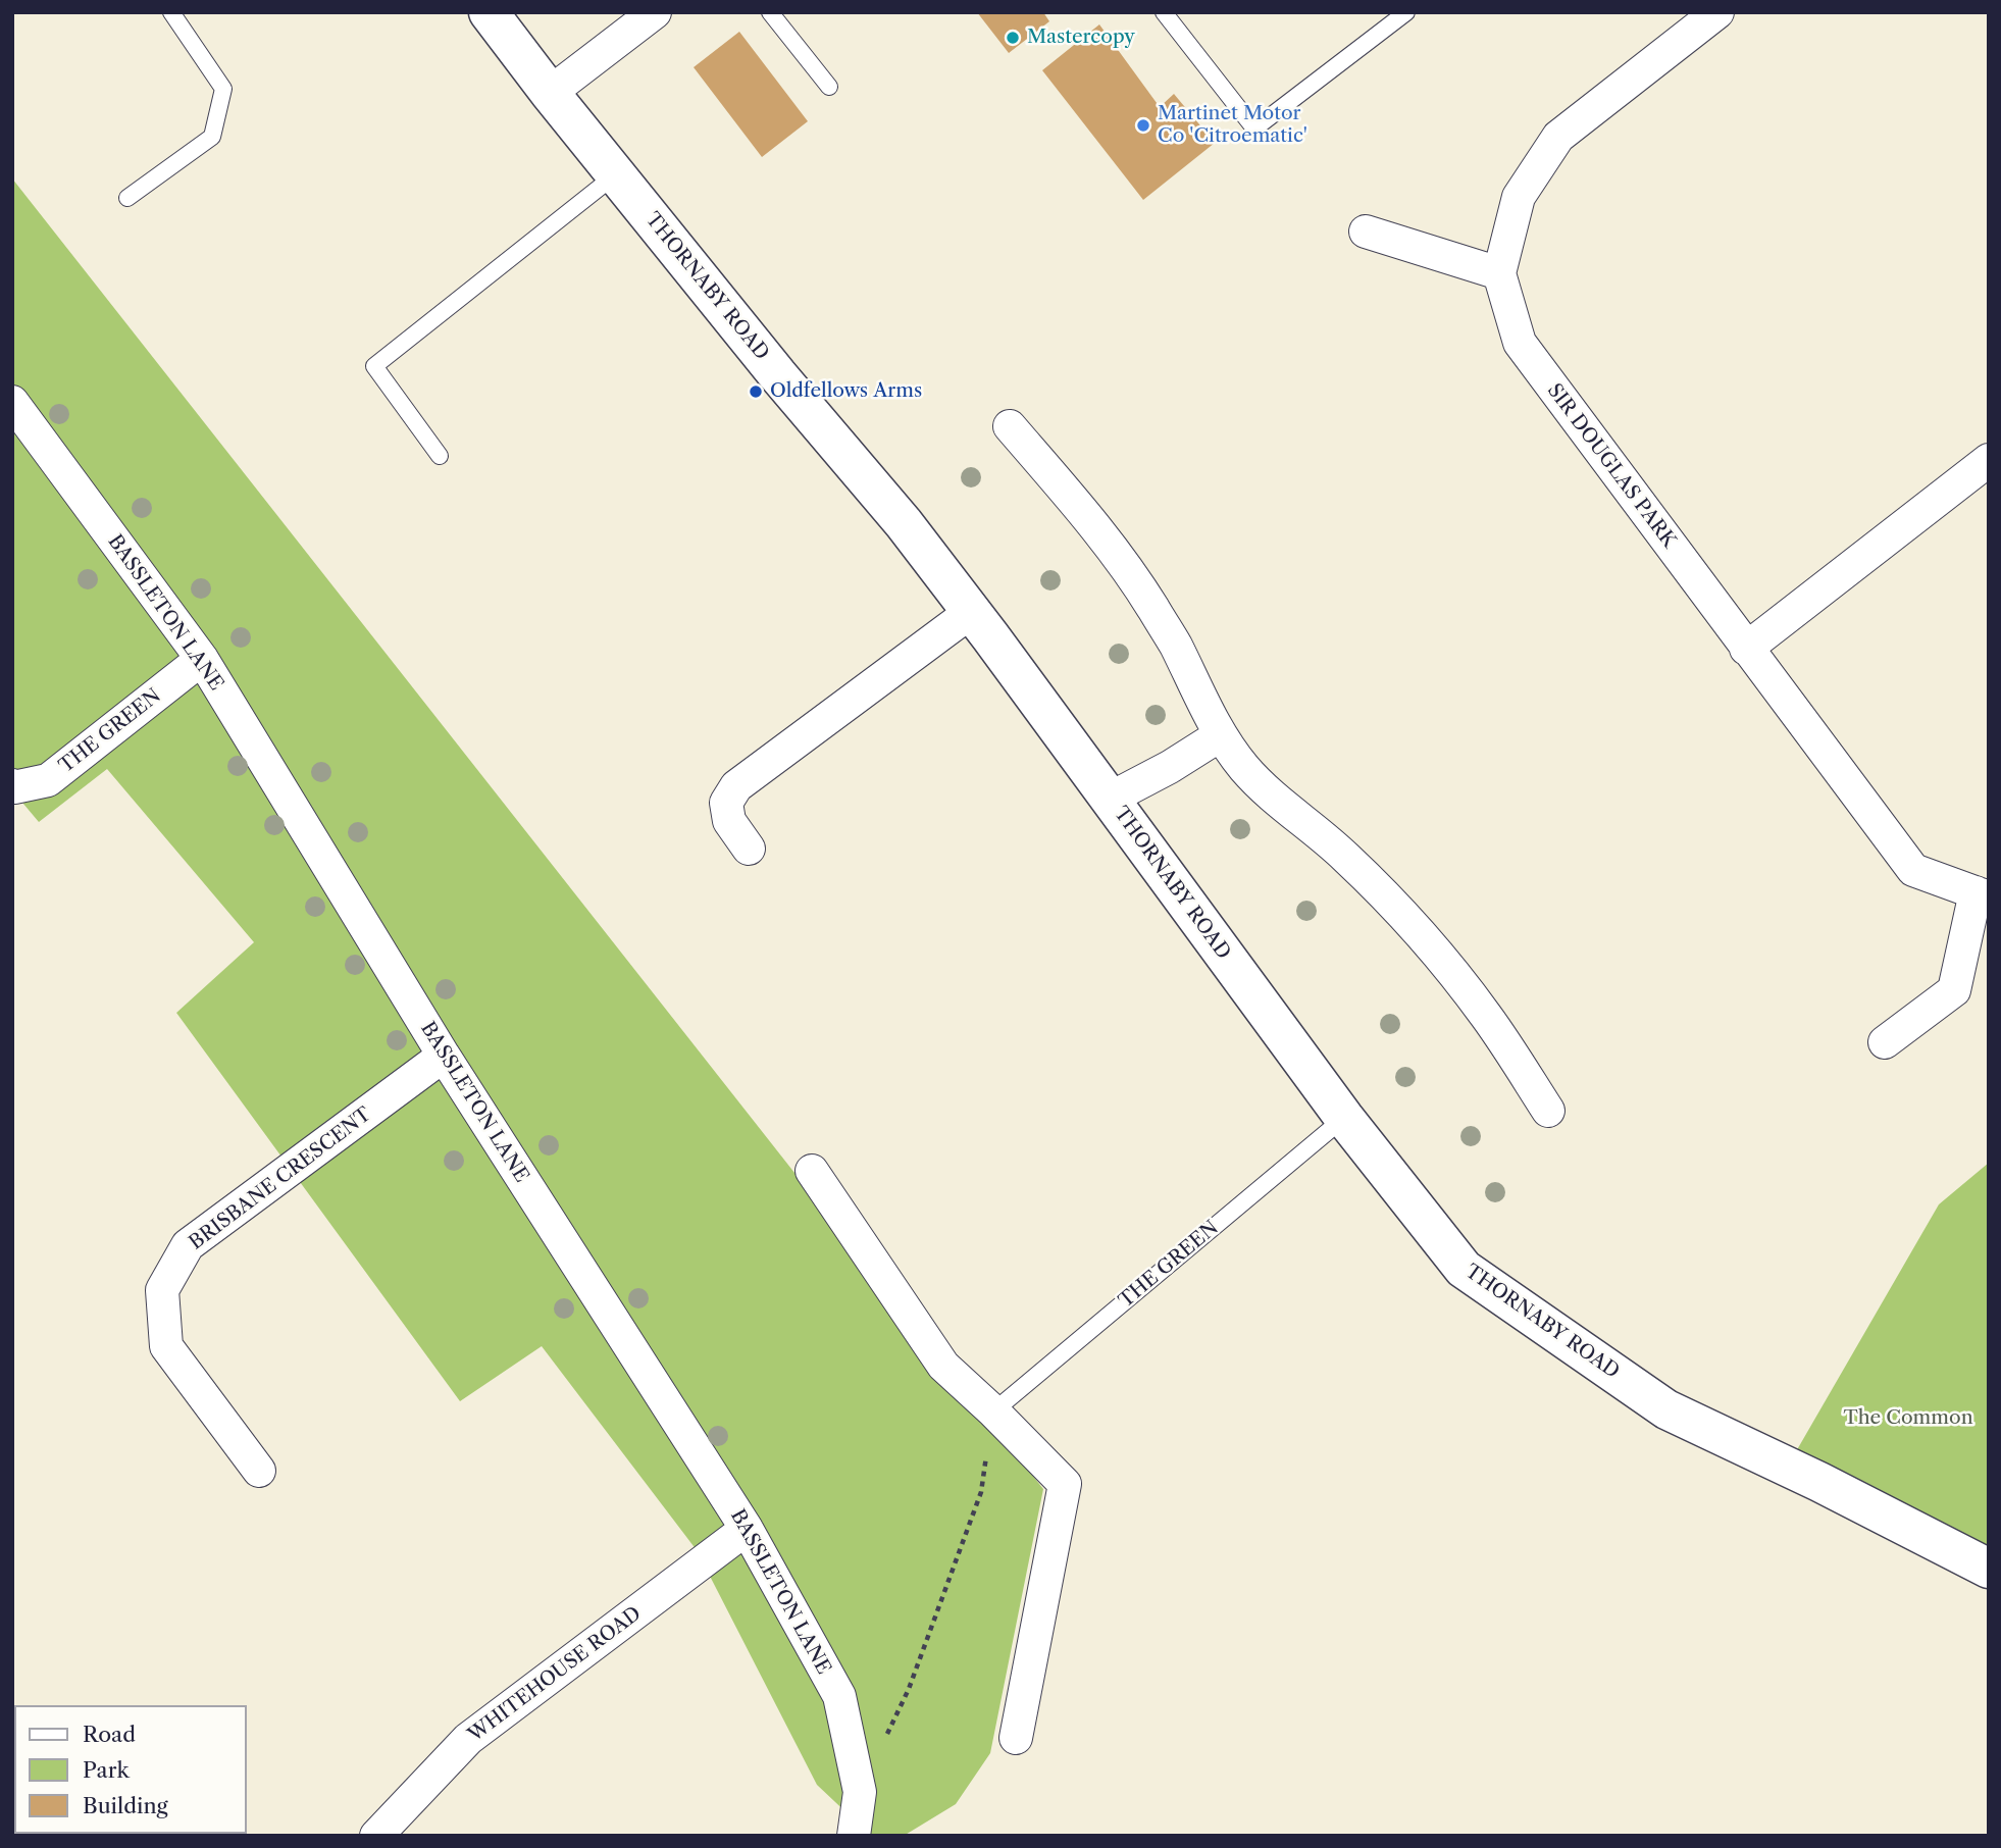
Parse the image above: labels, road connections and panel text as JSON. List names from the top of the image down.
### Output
{
  "streets": {
    "street": [
      "THORNABY ROAD",
      "SIR DOUGLAS PARK",
      "BASSLETON LANE",
      "THE GREEN",
      "BRISBANE CRESCENT",
      "WHITEHOUSE ROAD"
    ]
  },
  "crossings": [
    ["THORNABY ROAD", "THE GREEN"],
    ["BASSLETON LANE", "THE GREEN"],
    ["BASSLETON LANE", "BRISBANE CRESCENT"],
    ["BASSLETON LANE", "WHITEHOUSE ROAD"]
  ],
  "parks": ["The Common"],
  "places": ["Mastercopy", "Martinet Motor Co 'Citroematic'", "Oldfellows Arms"],
  "legend": ["Road", "Park", "Building"]
}
